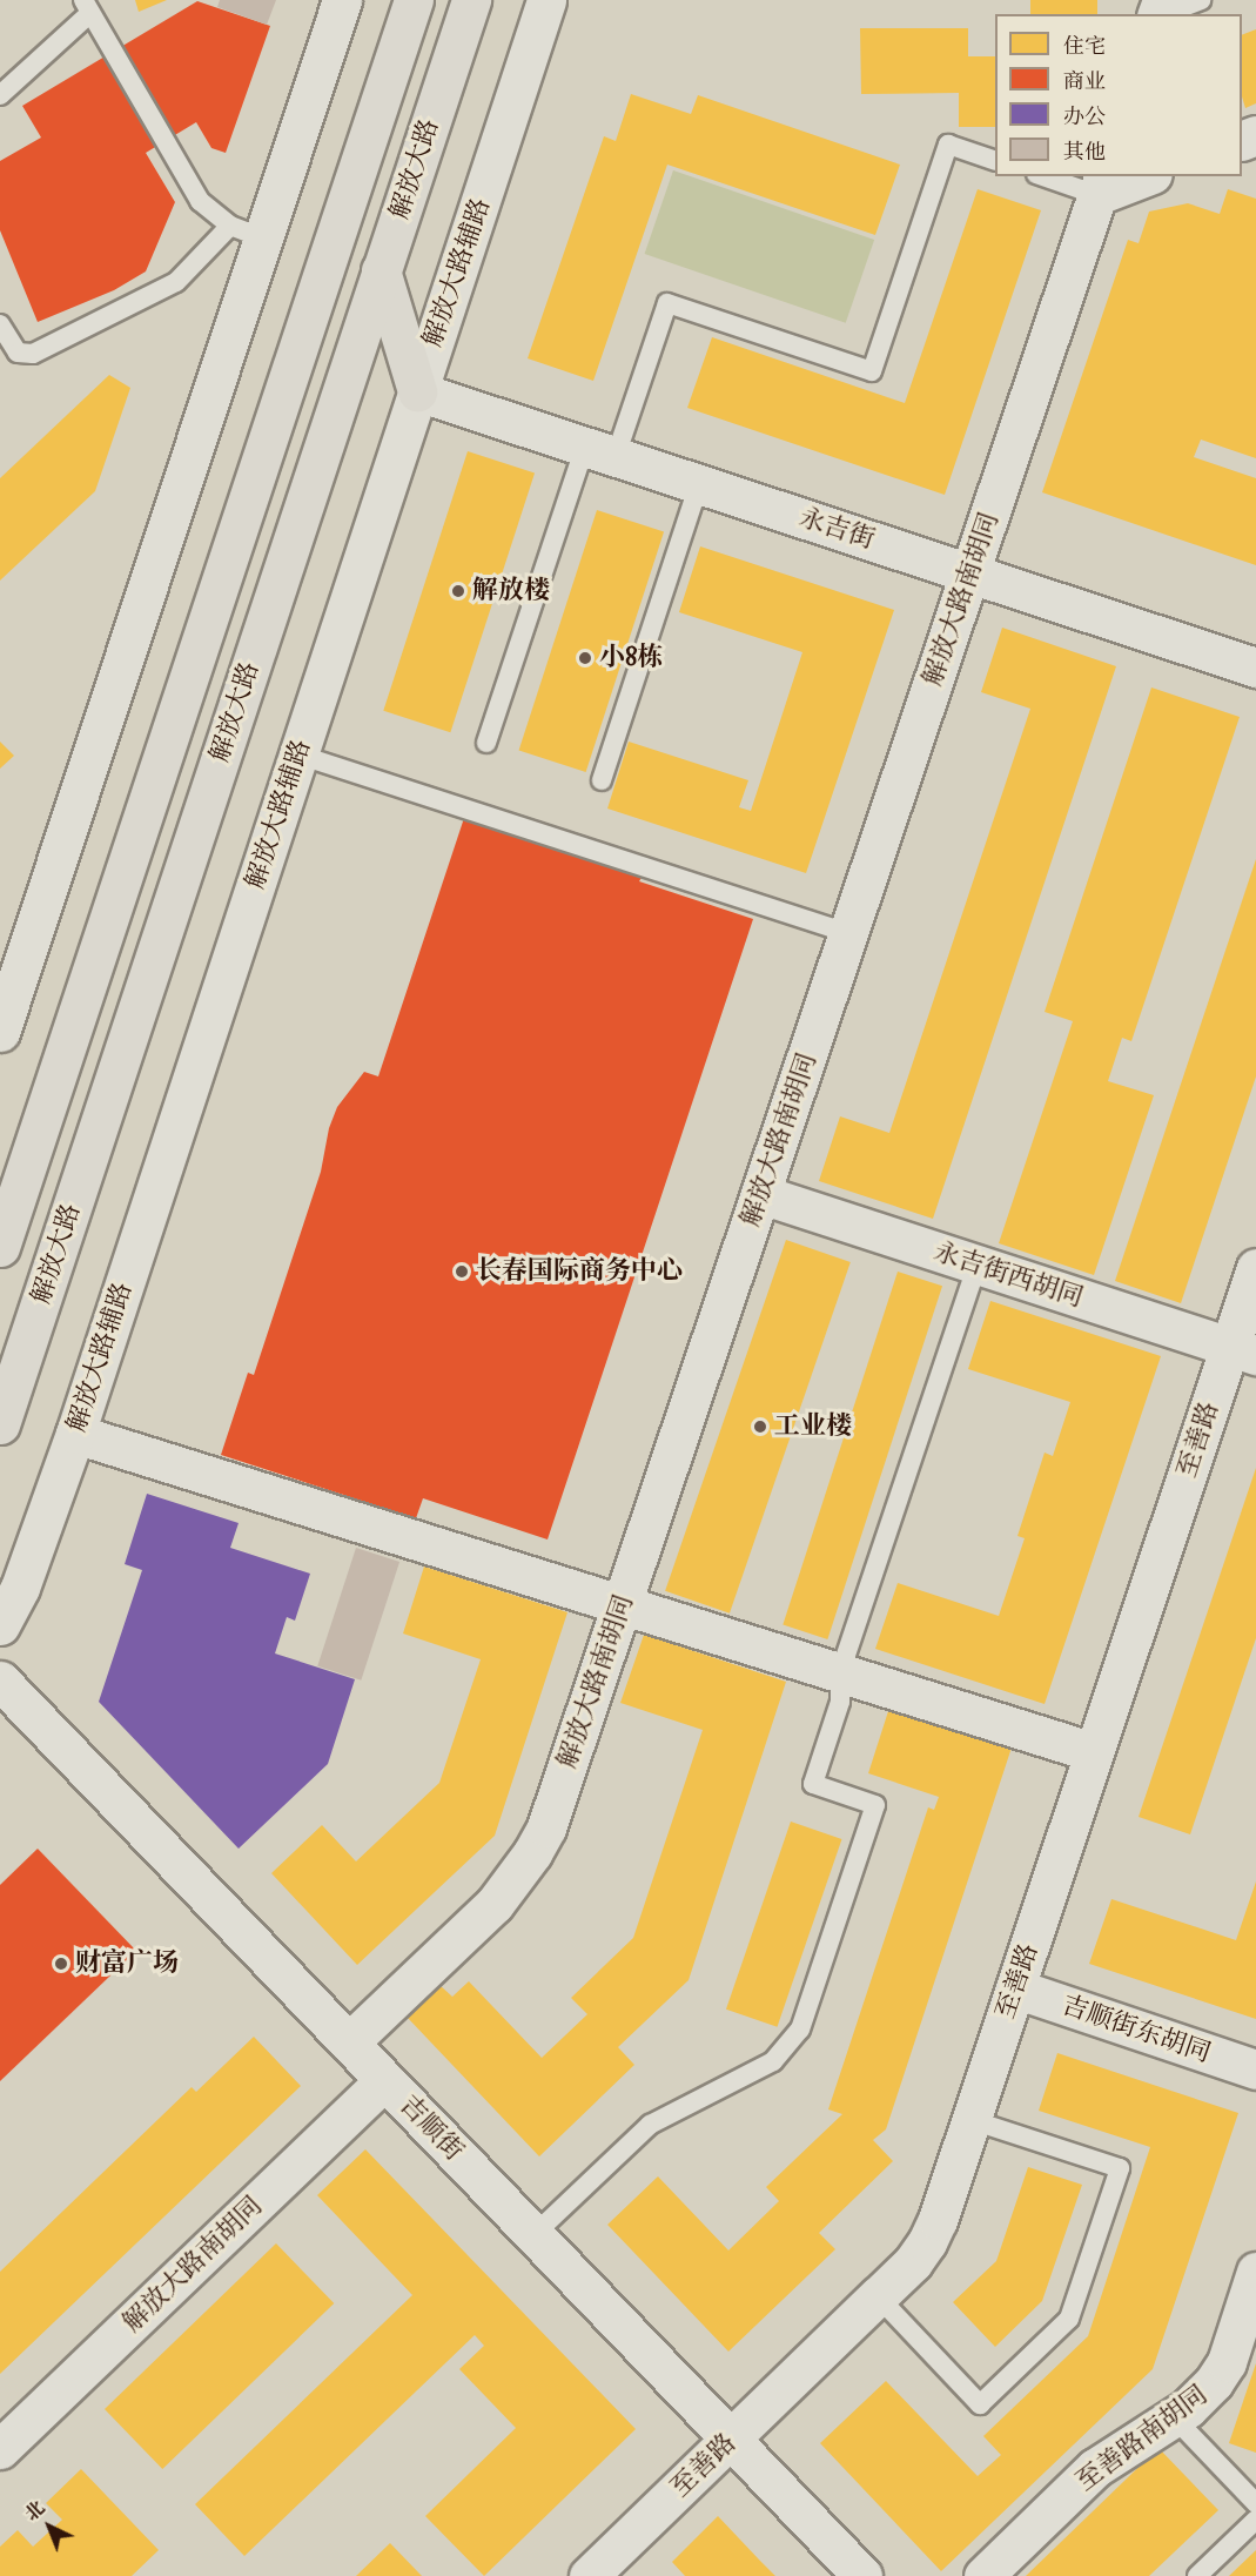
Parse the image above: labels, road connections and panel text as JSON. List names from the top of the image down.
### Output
{
  "streets": {
    "main road": ["解放大路"],
    "street": [
      "解放大路辅路",
      "永吉街",
      "解放大路南胡同",
      "永吉街西胡同",
      "至善路",
      "吉顺街东胡同",
      "吉顺街",
      "至善路南胡同"
    ]
  },
  "crossings": [
    ["解放大路辅路", "永吉街"],
    ["永吉街", "解放大路南胡同"],
    ["解放大路南胡同", "永吉街西胡同"],
    ["解放大路南胡同", "吉顺街"],
    ["永吉街西胡同", "至善路"],
    ["至善路", "吉顺街东胡同"],
    ["至善路", "吉顺街"]
  ],
  "places": [
    "解放楼",
    "小8栋",
    "长春国际商务中心",
    "工业楼",
    "财富广场"
  ],
  "legend": [
    "住宅",
    "商业",
    "办公",
    "其他"
  ],
  "north": "top left"
}
